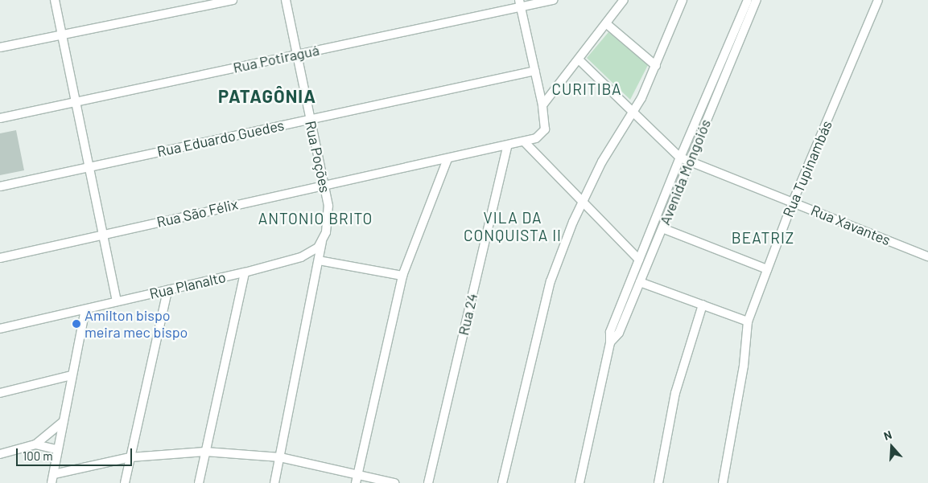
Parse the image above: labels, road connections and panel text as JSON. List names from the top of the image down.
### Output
{
  "streets": {
    "street": [
      "Rua Potiraguá",
      "Rua Eduardo Guedes",
      "Rua Poções",
      "Rua Tupinambás",
      "Avenida Mongoiós",
      "Rua São Félix",
      "Rua Xavantes",
      "Rua Planalto",
      "Rua 24"
    ]
  },
  "crossings": [
    ["Rua Potiraguá", "Rua Poções"],
    ["Rua Eduardo Guedes", "Rua Poções"],
    ["Rua Poções", "Rua São Félix"],
    ["Rua Poções", "Rua Planalto"],
    ["Rua Tupinambás", "Rua Xavantes"],
    ["Avenida Mongoiós", "Rua Xavantes"],
    ["Rua São Félix", "Rua 24"]
  ],
  "districts": [
    "CURITIBA",
    "PATAGÔNIA",
    "VILA DA CONQUISTA II",
    "ANTONIO BRITO",
    "BEATRIZ"
  ],
  "places": ["Amilton bispo meira mec bispo"],
  "scale_bar": "100 m",
  "north": "top"
}
